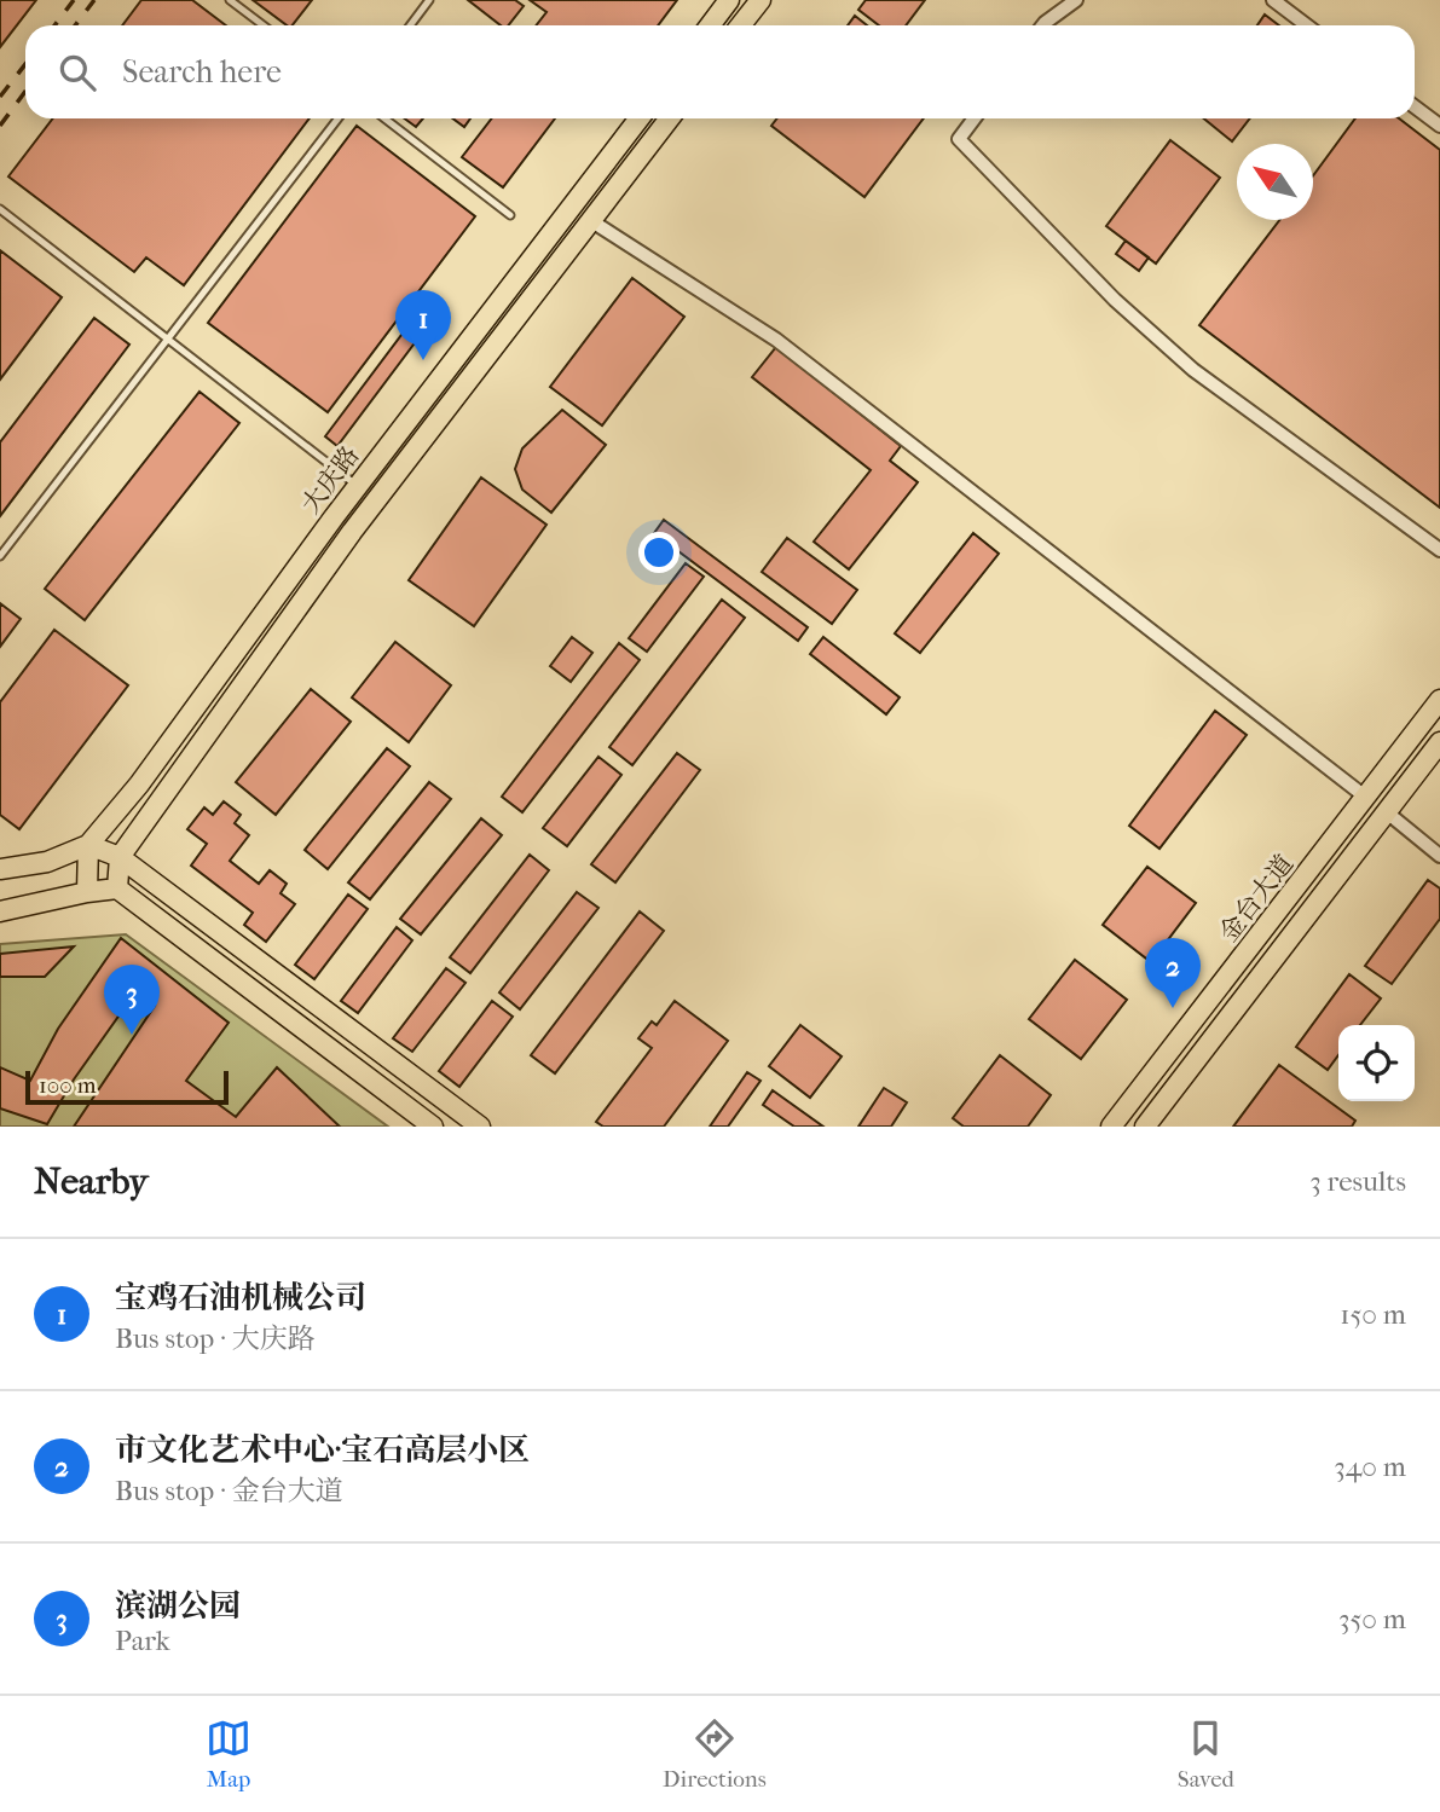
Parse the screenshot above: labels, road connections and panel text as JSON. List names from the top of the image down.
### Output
{
  "streets": {
    "main road": ["大庆路", "金台大道"]
  },
  "scale_bar": "100 m",
  "north": "top left",
  "page": {
    "search": "Search here",
    "pins": ["1", "2", "3"],
    "scale": "100 m",
    "heading": ["Nearby", "3 results"],
    "list": [
      {
        "mark": "1",
        "name": "宝鸡石油机械公司",
        "note": "Bus stop · 大庆路",
        "value": "150 m"
      },
      {
        "mark": "2",
        "name": "市文化艺术中心·宝石高层小区",
        "note": "Bus stop · 金台大道",
        "value": "340 m"
      },
      {
        "mark": "3",
        "name": "滨湖公园",
        "note": "Park",
        "value": "350 m"
      }
    ],
    "nav": ["Map", "Directions", "Saved"]
  }
}
